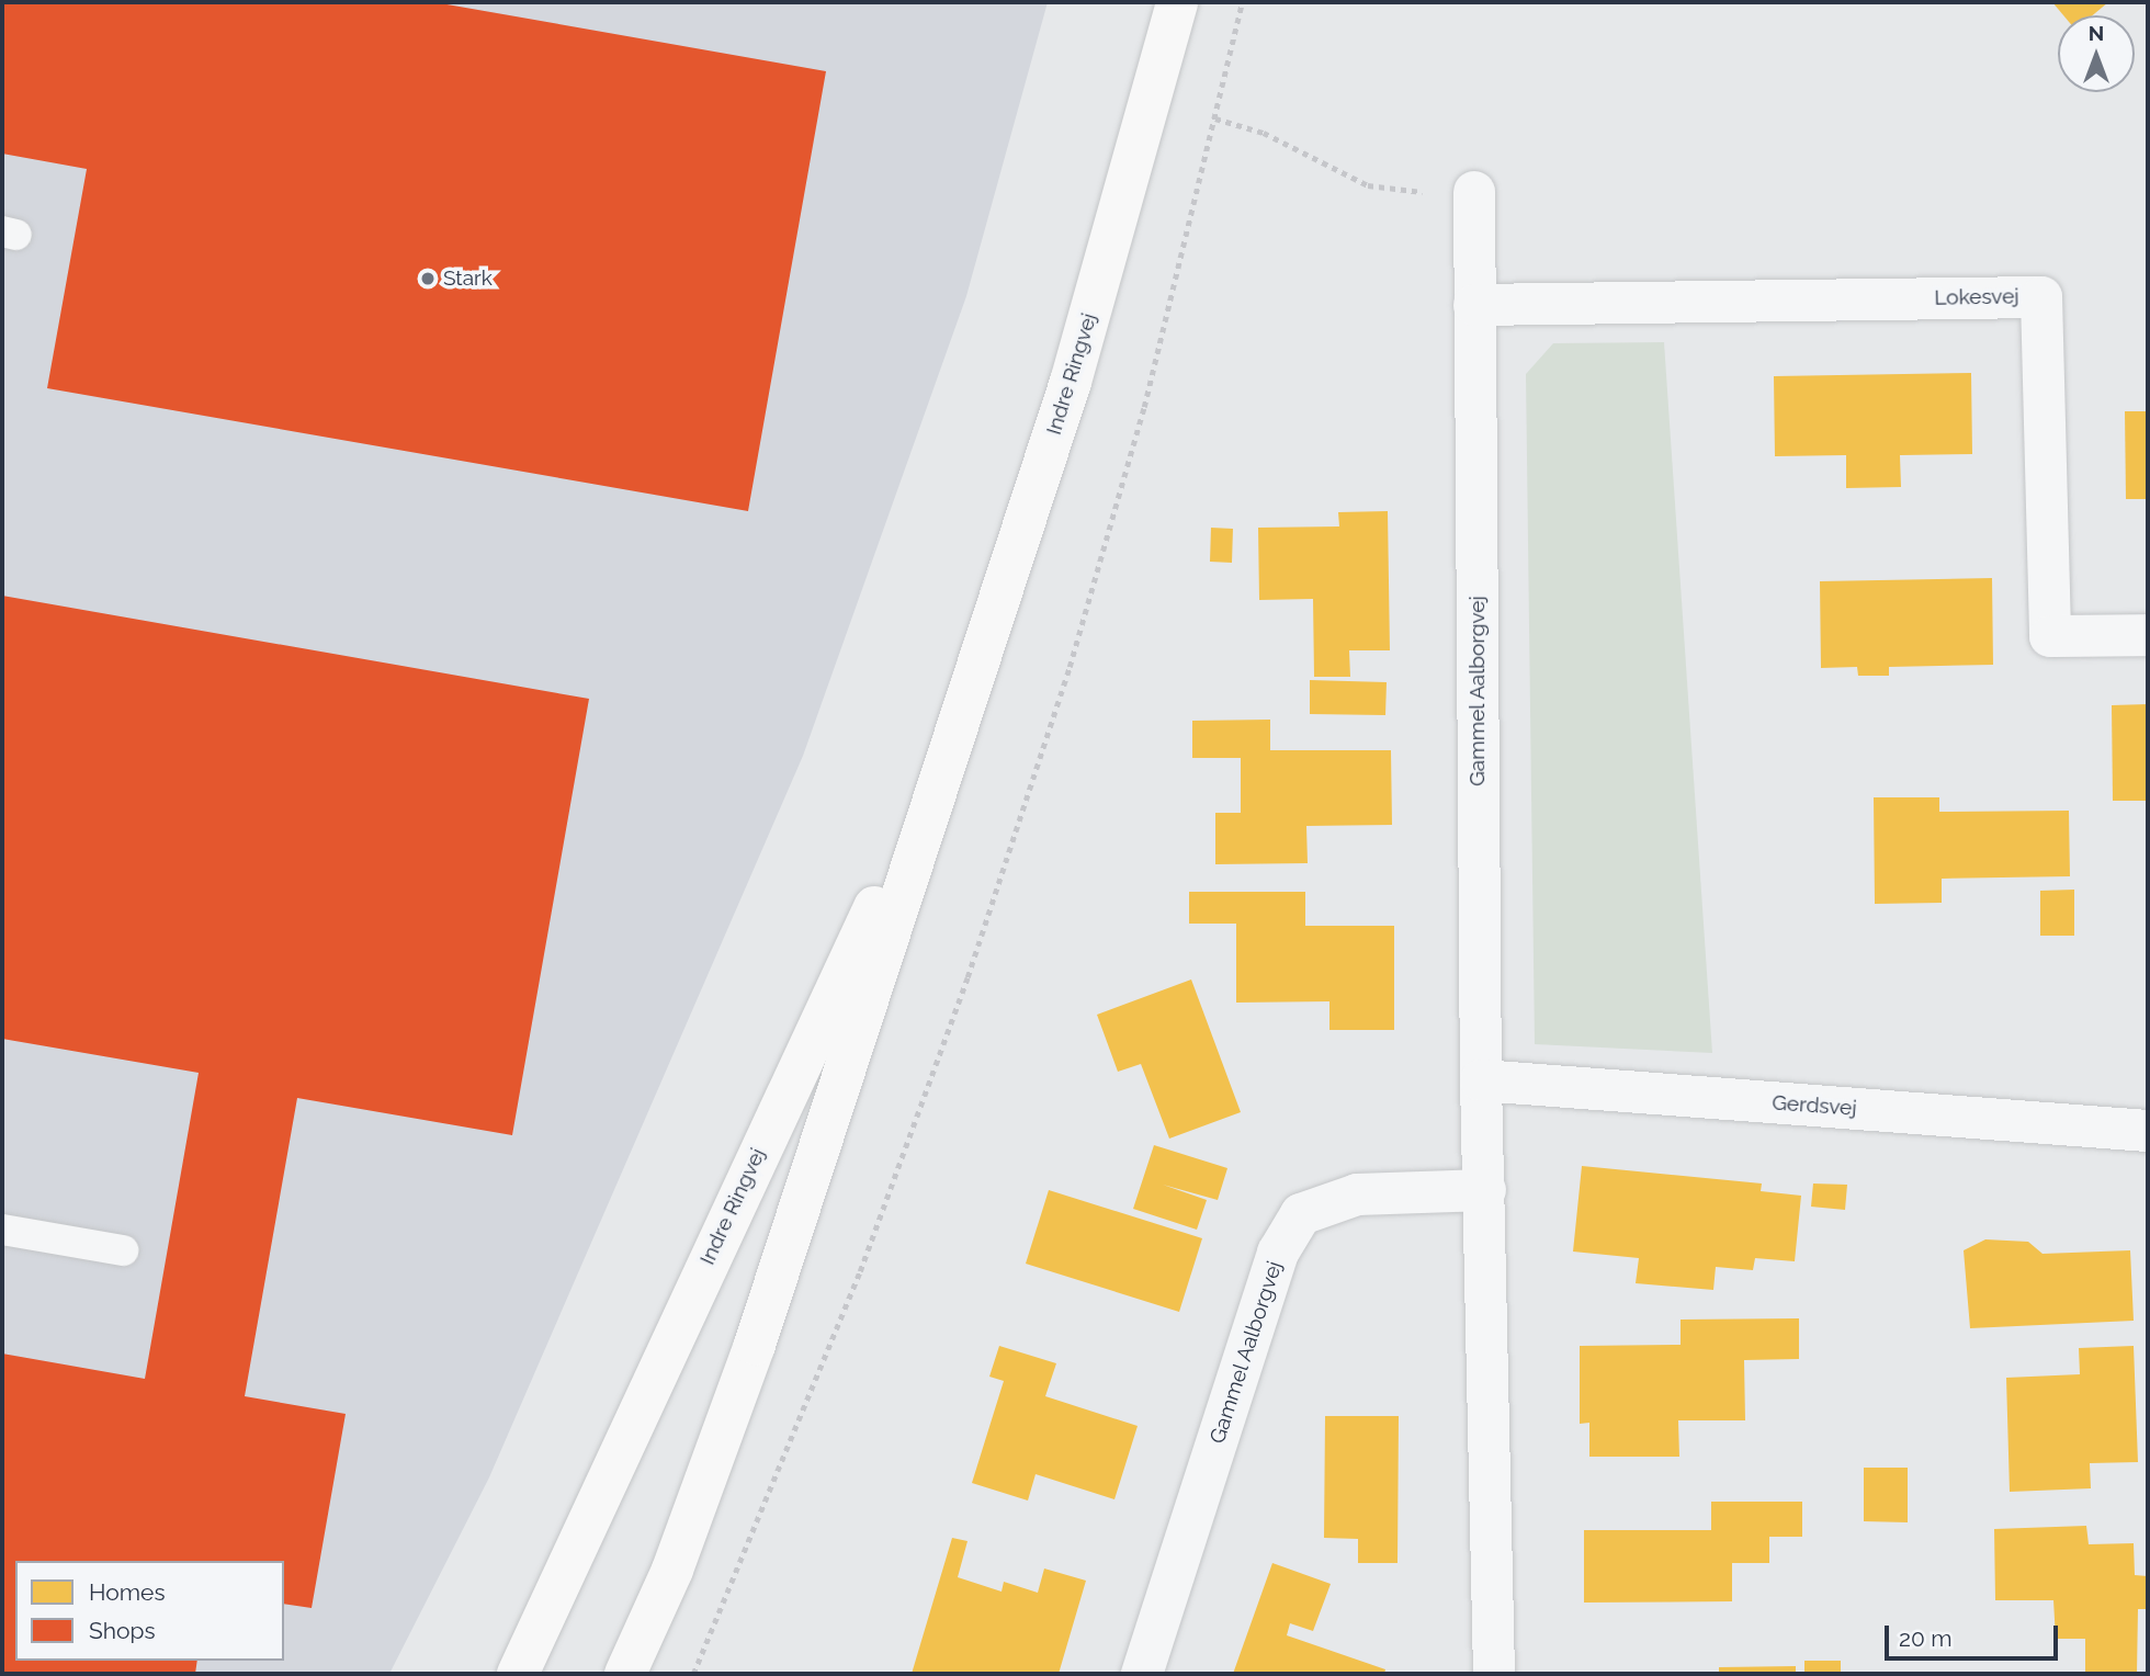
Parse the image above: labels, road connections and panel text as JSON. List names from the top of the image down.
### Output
{
  "streets": {
    "street": [
      "Lokesvej",
      "Indre Ringvej",
      "Gammel Aalborgvej",
      "Gerdsvej"
    ]
  },
  "crossings": [
    ["Lokesvej", "Gammel Aalborgvej"],
    ["Gammel Aalborgvej", "Gerdsvej"]
  ],
  "places": ["Stark"],
  "legend": ["Homes", "Shops"],
  "scale_bar": "20 m",
  "north": "top"
}
